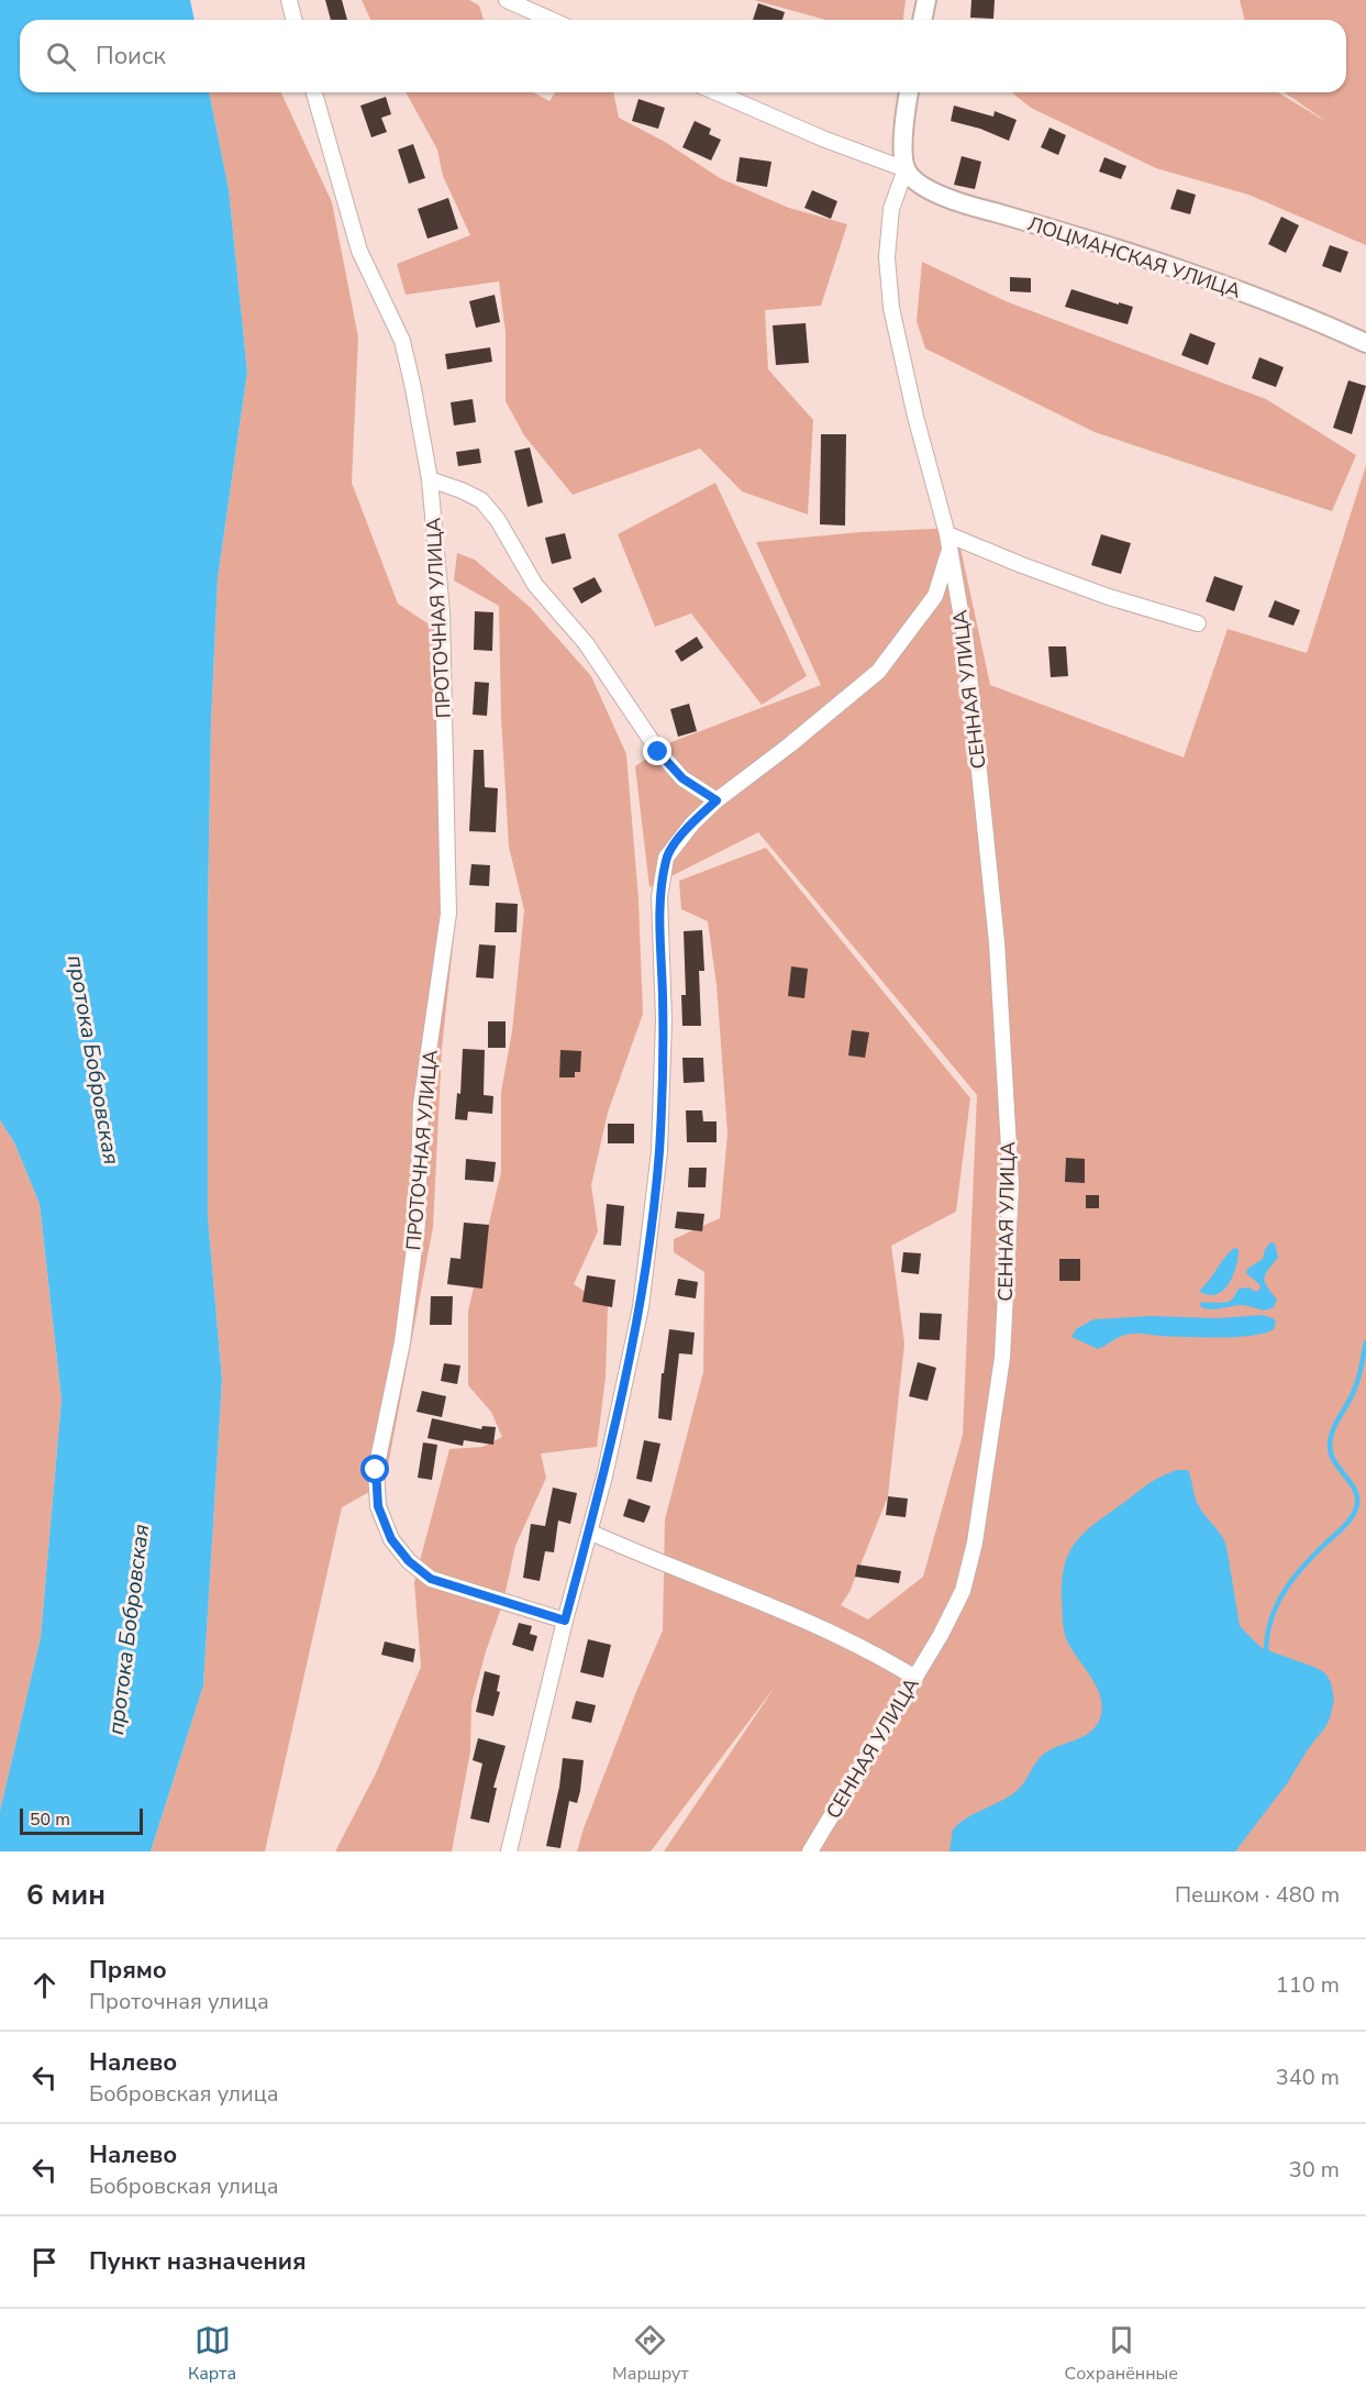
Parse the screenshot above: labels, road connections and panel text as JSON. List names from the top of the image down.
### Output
{
  "streets": {
    "street": ["ЛОЦМАНСКАЯ УЛИЦА", "ПРОТОЧНАЯ УЛИЦА", "СЕННАЯ УЛИЦА"]
  },
  "water": ["протока Бобровская"],
  "scale_bar": "50 m",
  "page": {
    "search": "Поиск",
    "scale": "50 m",
    "heading": ["6 мин", "Пешком · 480 m"],
    "list": [
      ["Прямо", "Проточная улица", "110 m"],
      ["Налево", "Бобровская улица", "340 m"],
      ["Налево", "Бобровская улица", "30 m"],
      "Пункт назначения"
    ],
    "nav": ["Карта", "Маршрут", "Сохранённые"]
  }
}
